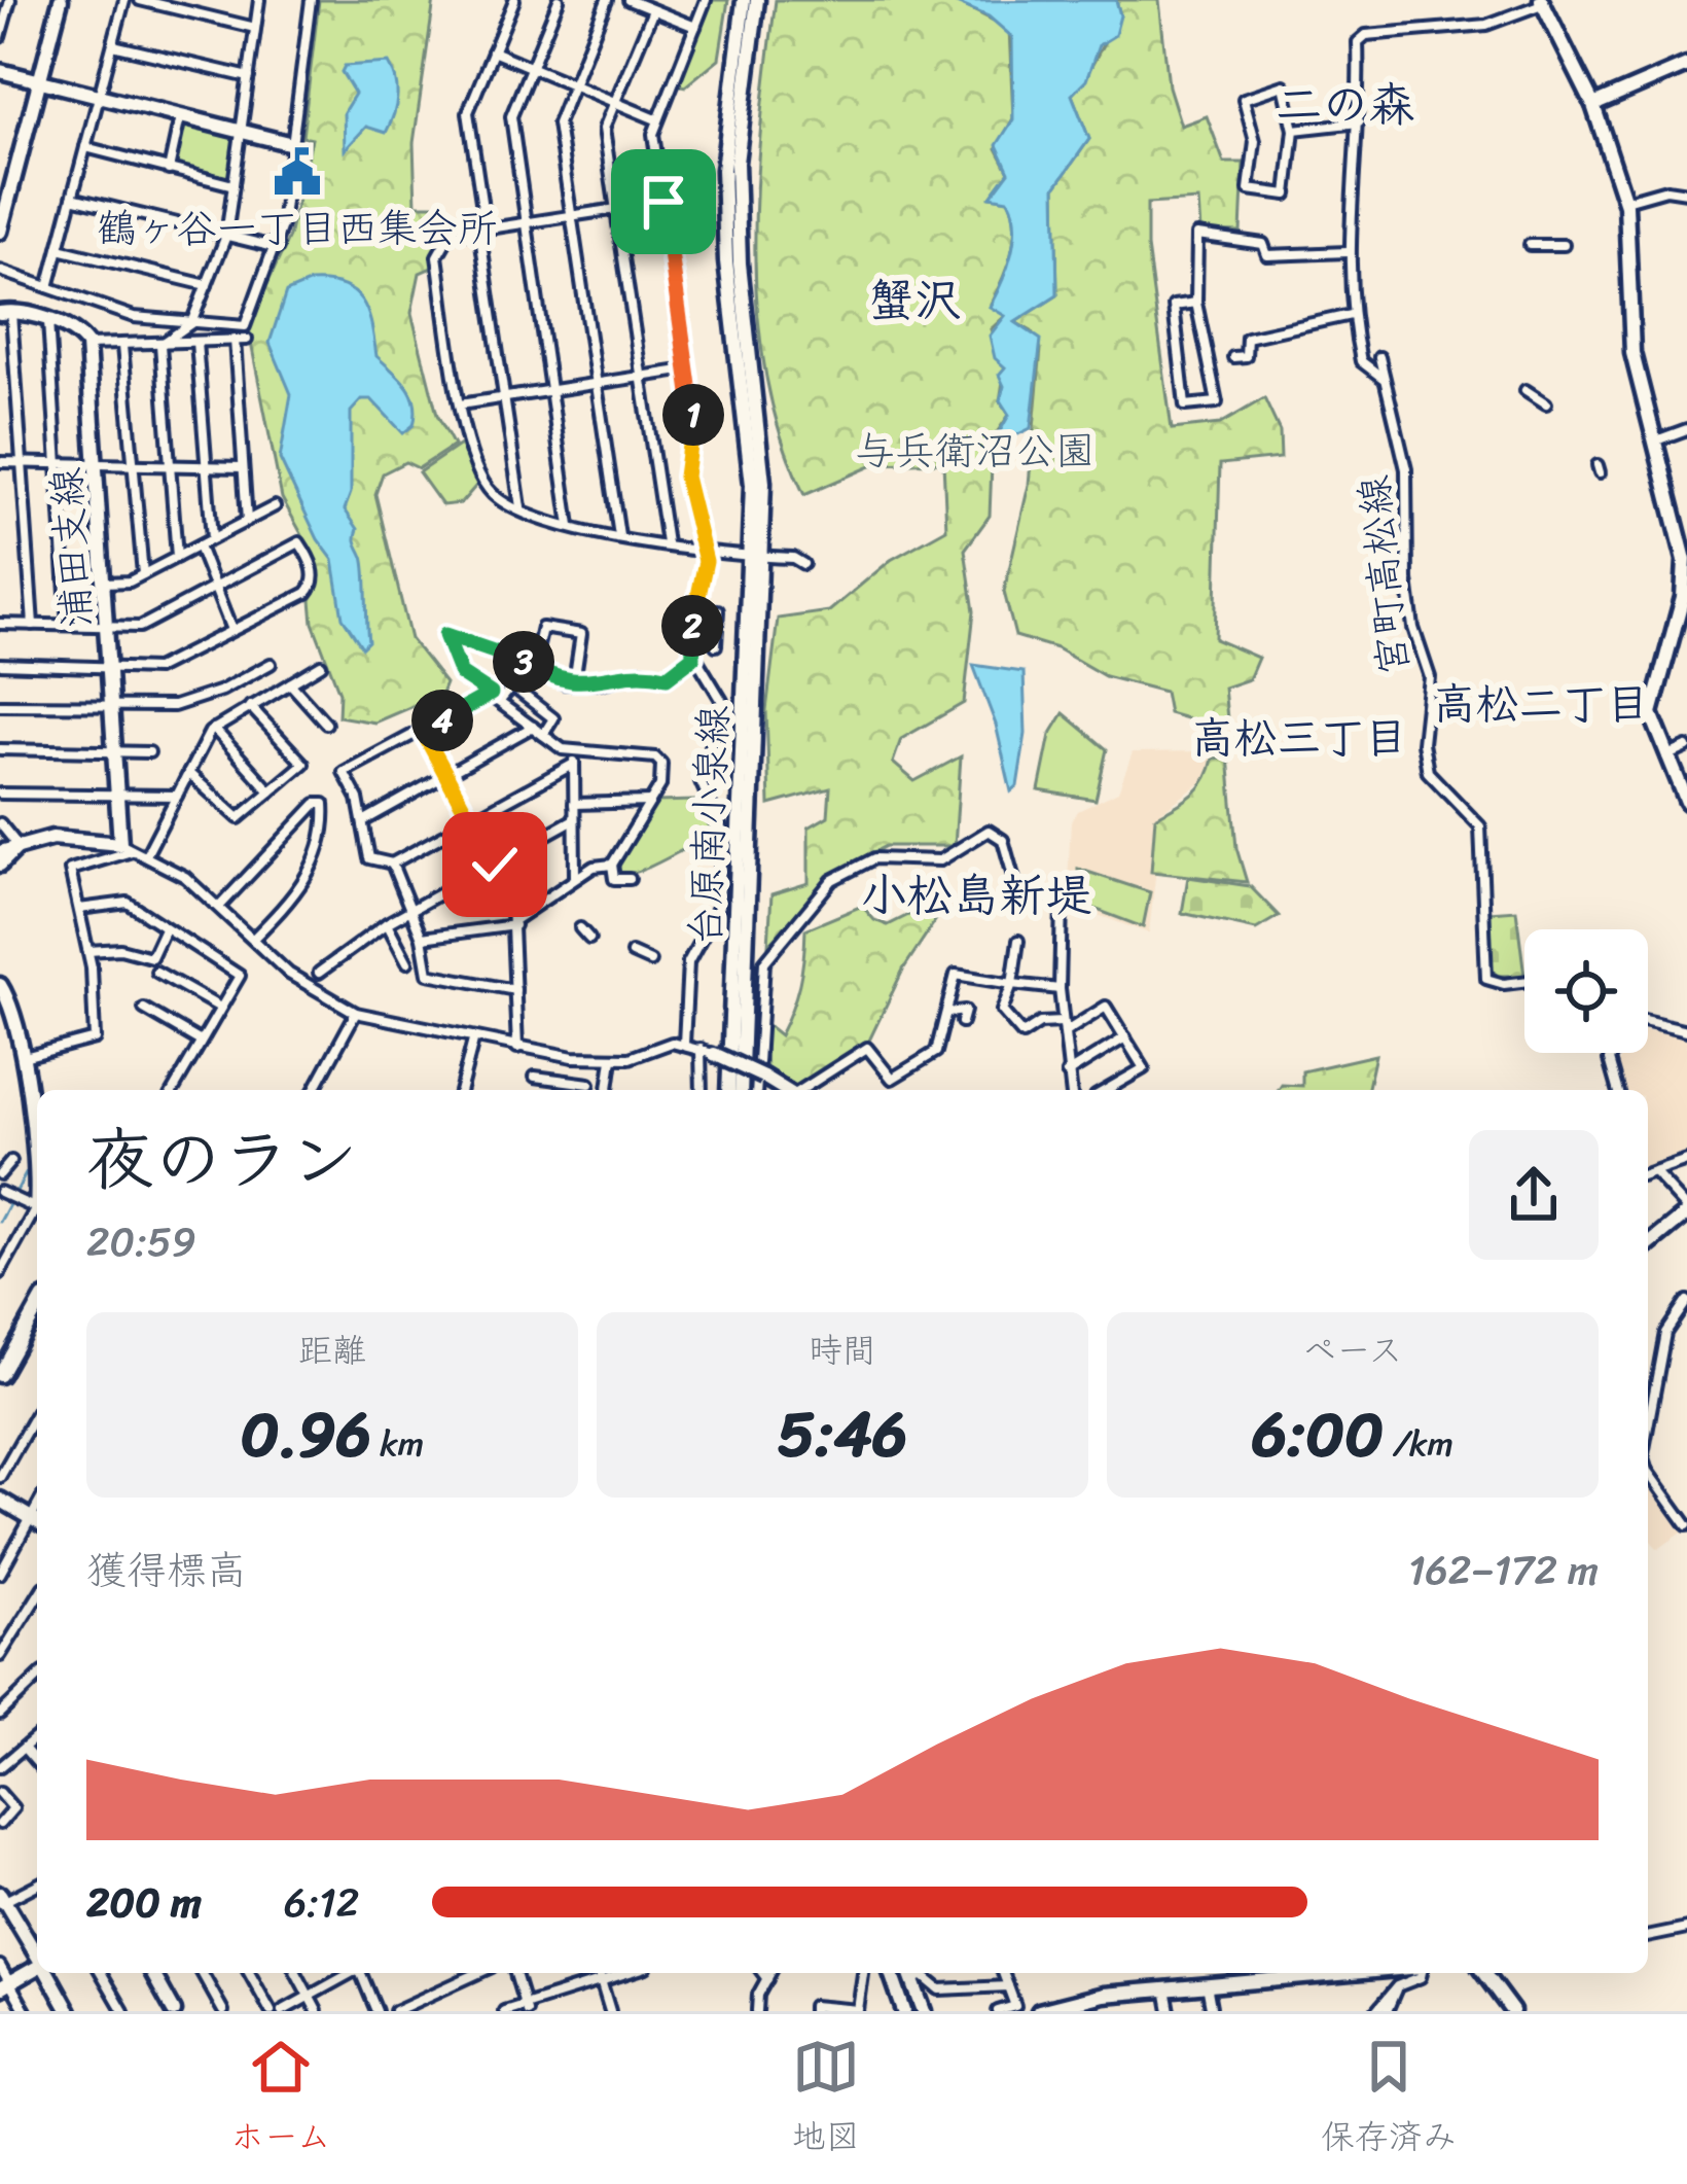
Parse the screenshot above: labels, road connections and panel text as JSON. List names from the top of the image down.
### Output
{
  "streets": {
    "street": ["浦田支線", "宮町高松線", "台原南小泉線"]
  },
  "districts": [
    "二の森",
    "蟹沢",
    "高松二丁目",
    "高松三丁目",
    "小松島新堤"
  ],
  "parks": ["与兵衛沼公園"],
  "places": {
    "public building": ["鶴ヶ谷一丁目西集会所"]
  },
  "page": {
    "pins": [
      "1",
      "2",
      "3",
      "4"
    ],
    "heading": ["夜のラン", "20:59"],
    "stats": [
      ["距離", "0.96 km"],
      ["時間", "5:46"],
      ["ペース", "6:00 /km"]
    ],
    "chart": ["獲得標高", "162–172 m"],
    "list": [
      {
        "name": "200 m",
        "note": "6:12"
      }
    ],
    "tabs": ["ホーム", "地図", "保存済み"]
  }
}
